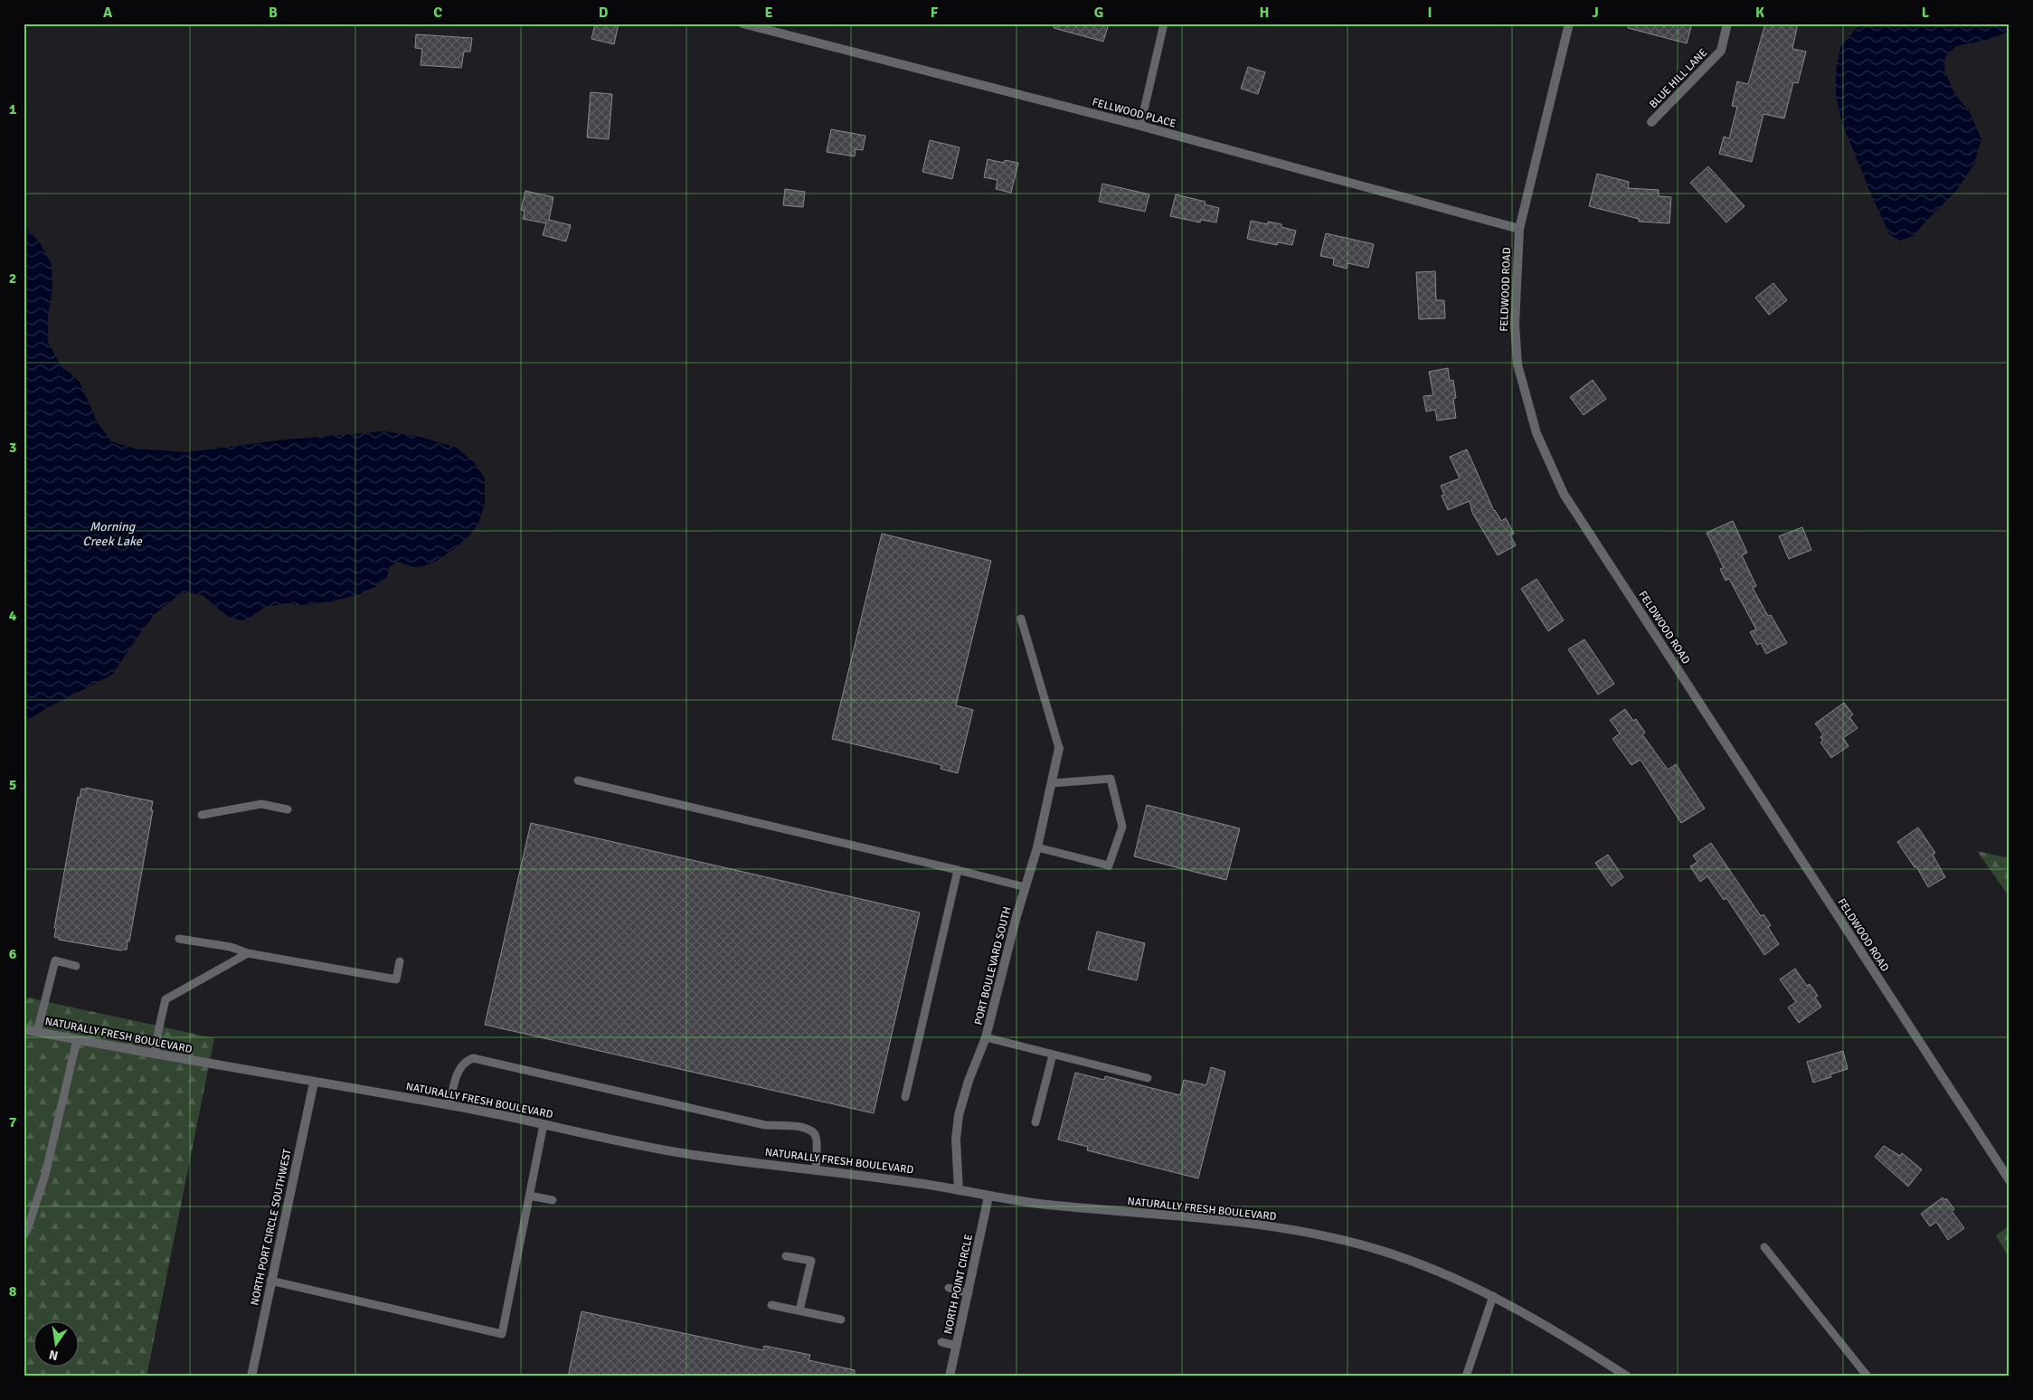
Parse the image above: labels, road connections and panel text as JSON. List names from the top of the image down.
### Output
{
  "streets": {
    "street": [
      "BLUE HILL LANE",
      "FELLWOOD PLACE",
      "FELDWOOD ROAD",
      "PORT BOULEVARD SOUTH",
      "NATURALLY FRESH BOULEVARD",
      "NORTH PORT CIRCLE SOUTHWEST",
      "NORTH POINT CIRCLE"
    ]
  },
  "crossings": [
    ["FELLWOOD PLACE", "FELDWOOD ROAD"],
    ["PORT BOULEVARD SOUTH", "NATURALLY FRESH BOULEVARD"],
    ["NATURALLY FRESH BOULEVARD", "NORTH PORT CIRCLE SOUTHWEST"],
    ["NATURALLY FRESH BOULEVARD", "NORTH POINT CIRCLE"]
  ],
  "water": ["Morning Creek Lake"],
  "north": "bottom",
  "grid": {
    "columns": [
      "A",
      "B",
      "C",
      "D",
      "E",
      "F",
      "G",
      "H",
      "I",
      "J",
      "K",
      "L"
    ],
    "rows": [
      "1",
      "2",
      "3",
      "4",
      "5",
      "6",
      "7",
      "8"
    ]
  }
}
